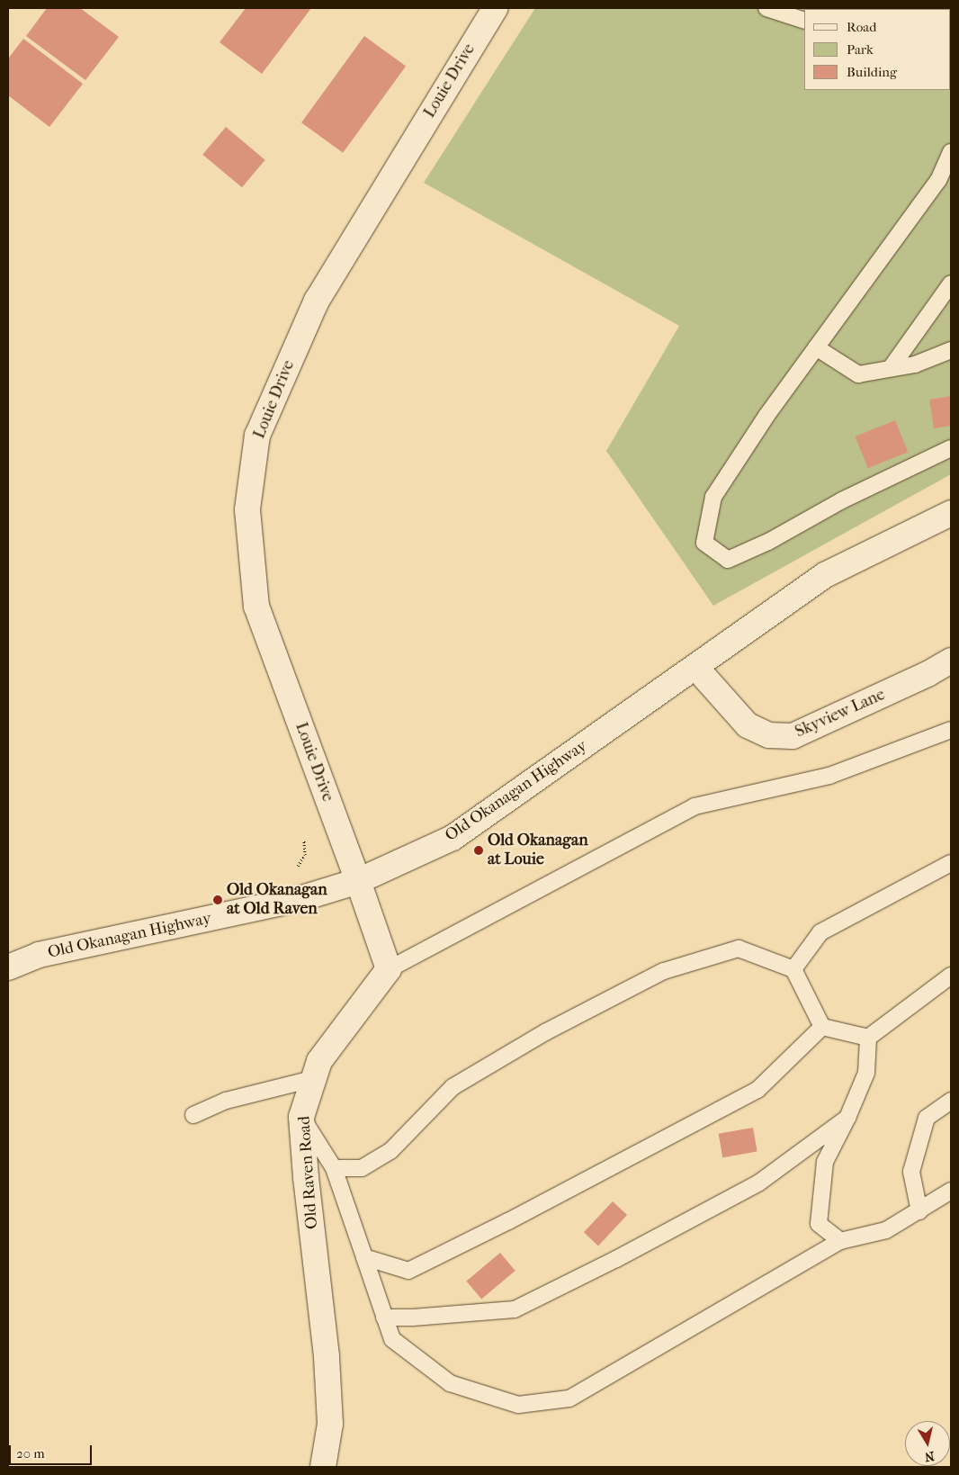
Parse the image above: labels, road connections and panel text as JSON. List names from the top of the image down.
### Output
{
  "streets": {
    "street": [
      "Louie Drive",
      "Skyview Lane",
      "Old Okanagan Highway",
      "Old Raven Road"
    ]
  },
  "crossings": [
    ["Louie Drive", "Old Okanagan Highway"],
    ["Skyview Lane", "Old Okanagan Highway"]
  ],
  "places": ["Old Okanagan at Louie", "Old Okanagan at Old Raven"],
  "legend": ["Road", "Park", "Building"],
  "scale_bar": "20 m",
  "north": "bottom"
}
